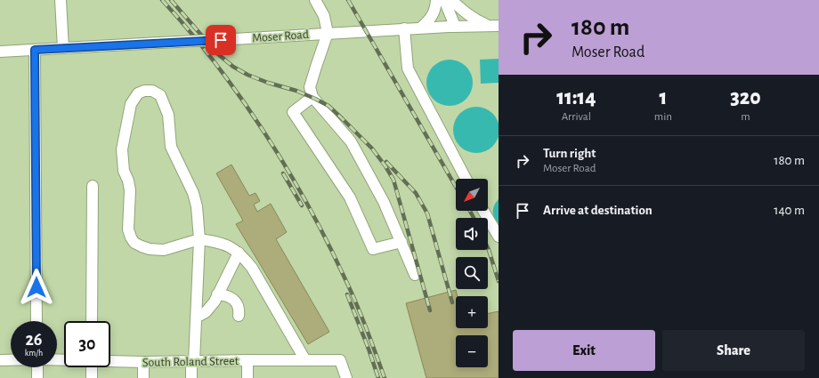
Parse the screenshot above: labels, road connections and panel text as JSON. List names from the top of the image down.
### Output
{
  "streets": {
    "street": ["Moser Road", "South Roland Street"]
  },
  "north": "bottom left",
  "page": {
    "turn": ["180 m", "Moser Road"],
    "eta": [
      "11:14",
      "Arrival",
      "1",
      "min",
      "320",
      "m"
    ],
    "list": [
      {
        "name": "Turn right",
        "note": "Moser Road",
        "value": "180 m"
      },
      {
        "name": "Arrive at destination",
        "value": "140 m"
      }
    ],
    "map_buttons": ["+", "−"],
    "speed": "26 km/h",
    "limit": "30",
    "buttons": ["Exit", "Share"]
  }
}
